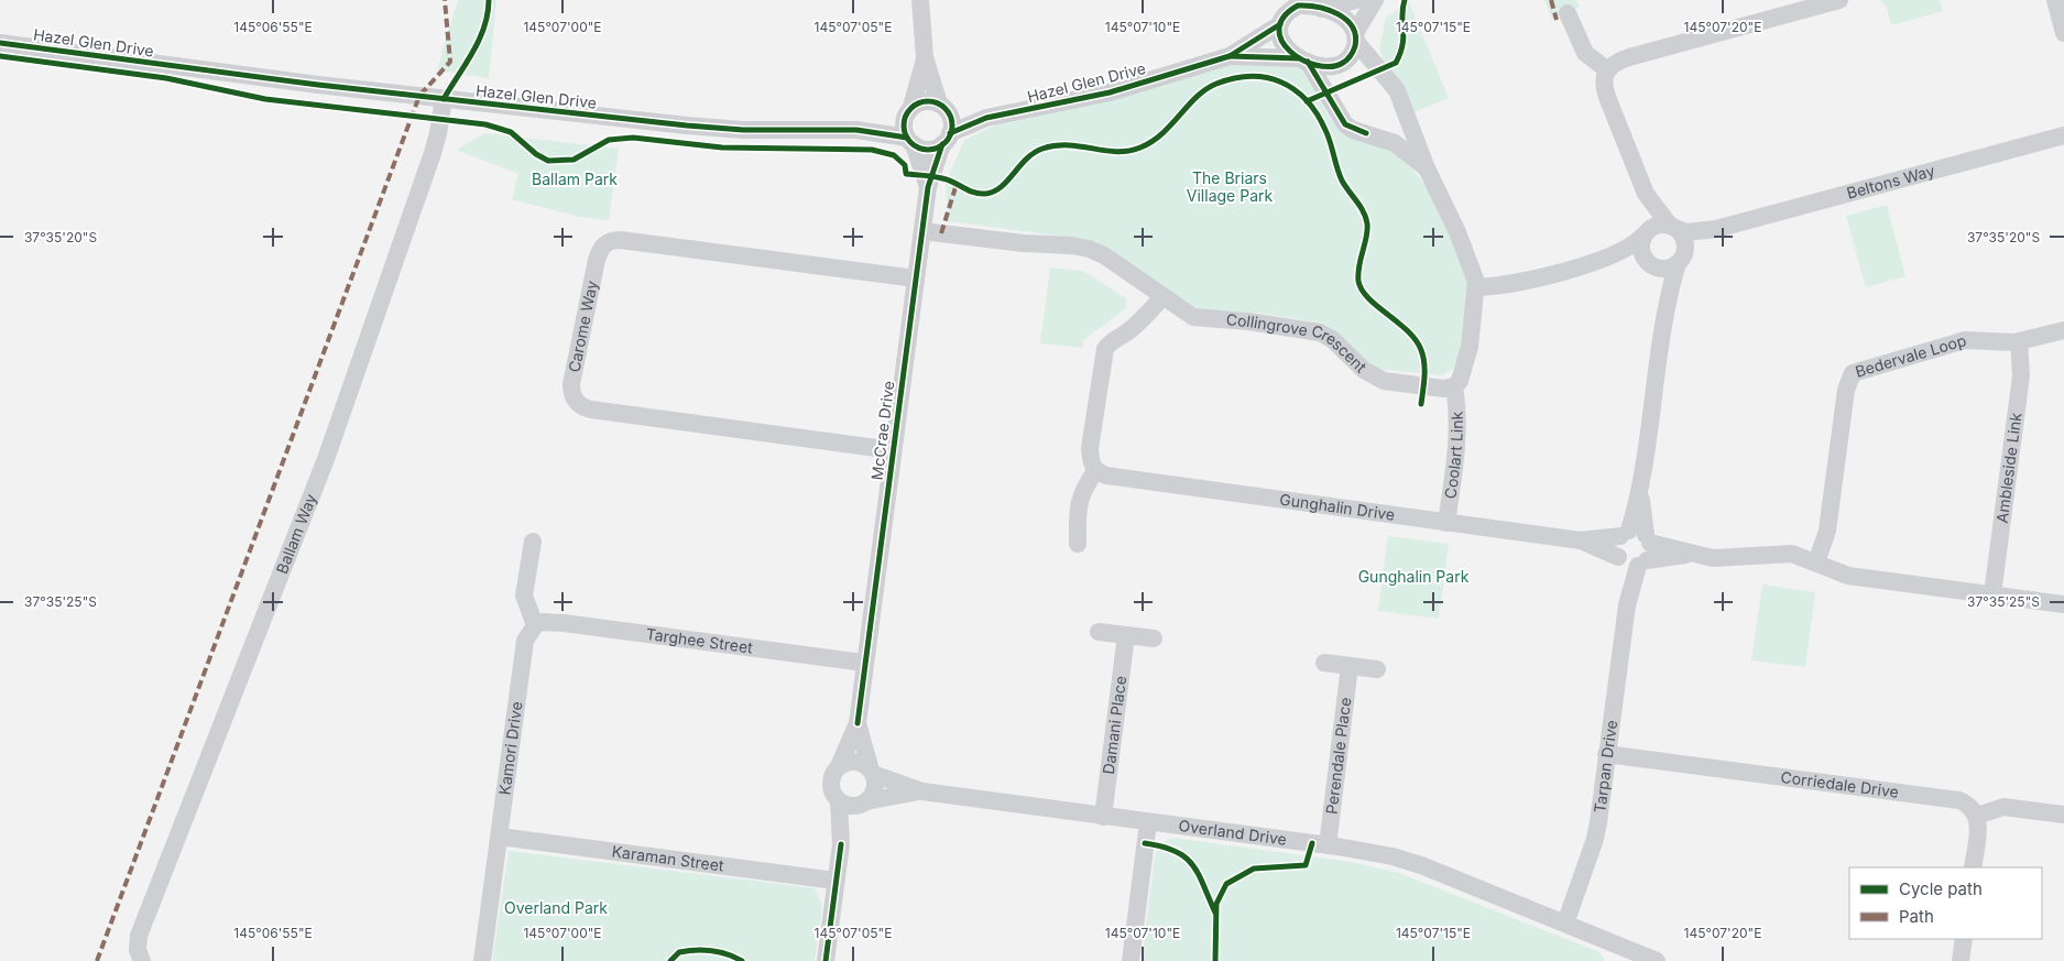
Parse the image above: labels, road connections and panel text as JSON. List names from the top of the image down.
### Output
{
  "streets": {
    "street": [
      "Hazel Glen Drive",
      "Beltons Way",
      "Carome Way",
      "Collingrove Crescent",
      "Bedervale Loop",
      "McCrae Drive",
      "Coolart Link",
      "Ambleside Link",
      "Gunghalin Drive",
      "Ballam Way",
      "Targhee Street",
      "Damani Place",
      "Kamori Drive",
      "Perendale Place",
      "Tarpan Drive",
      "Corriedale Drive",
      "Overland Drive",
      "Karaman Street"
    ]
  },
  "crossings": [
    ["Hazel Glen Drive", "McCrae Drive"],
    ["Hazel Glen Drive", "Ballam Way"],
    ["Carome Way", "McCrae Drive"],
    ["Collingrove Crescent", "McCrae Drive"],
    ["Collingrove Crescent", "Coolart Link"],
    ["Bedervale Loop", "Ambleside Link"],
    ["McCrae Drive", "Targhee Street"],
    ["McCrae Drive", "Overland Drive"],
    ["Coolart Link", "Gunghalin Drive"],
    ["Gunghalin Drive", "Tarpan Drive"],
    ["Targhee Street", "Kamori Drive"],
    ["Damani Place", "Overland Drive"],
    ["Kamori Drive", "Karaman Street"],
    ["Perendale Place", "Overland Drive"],
    ["Tarpan Drive", "Corriedale Drive"],
    ["Tarpan Drive", "Overland Drive"]
  ],
  "parks": [
    "The Briars Village Park",
    "Ballam Park",
    "Gunghalin Park",
    "Overland Park"
  ],
  "legend": ["Cycle path", "Path"],
  "coordinates": [
    "145°06'55\"E",
    "145°07'00\"E",
    "145°07'05\"E",
    "145°07'10\"E",
    "145°07'15\"E",
    "145°07'20\"E",
    "37°35'20\"S",
    "37°35'25\"S"
  ]
}
